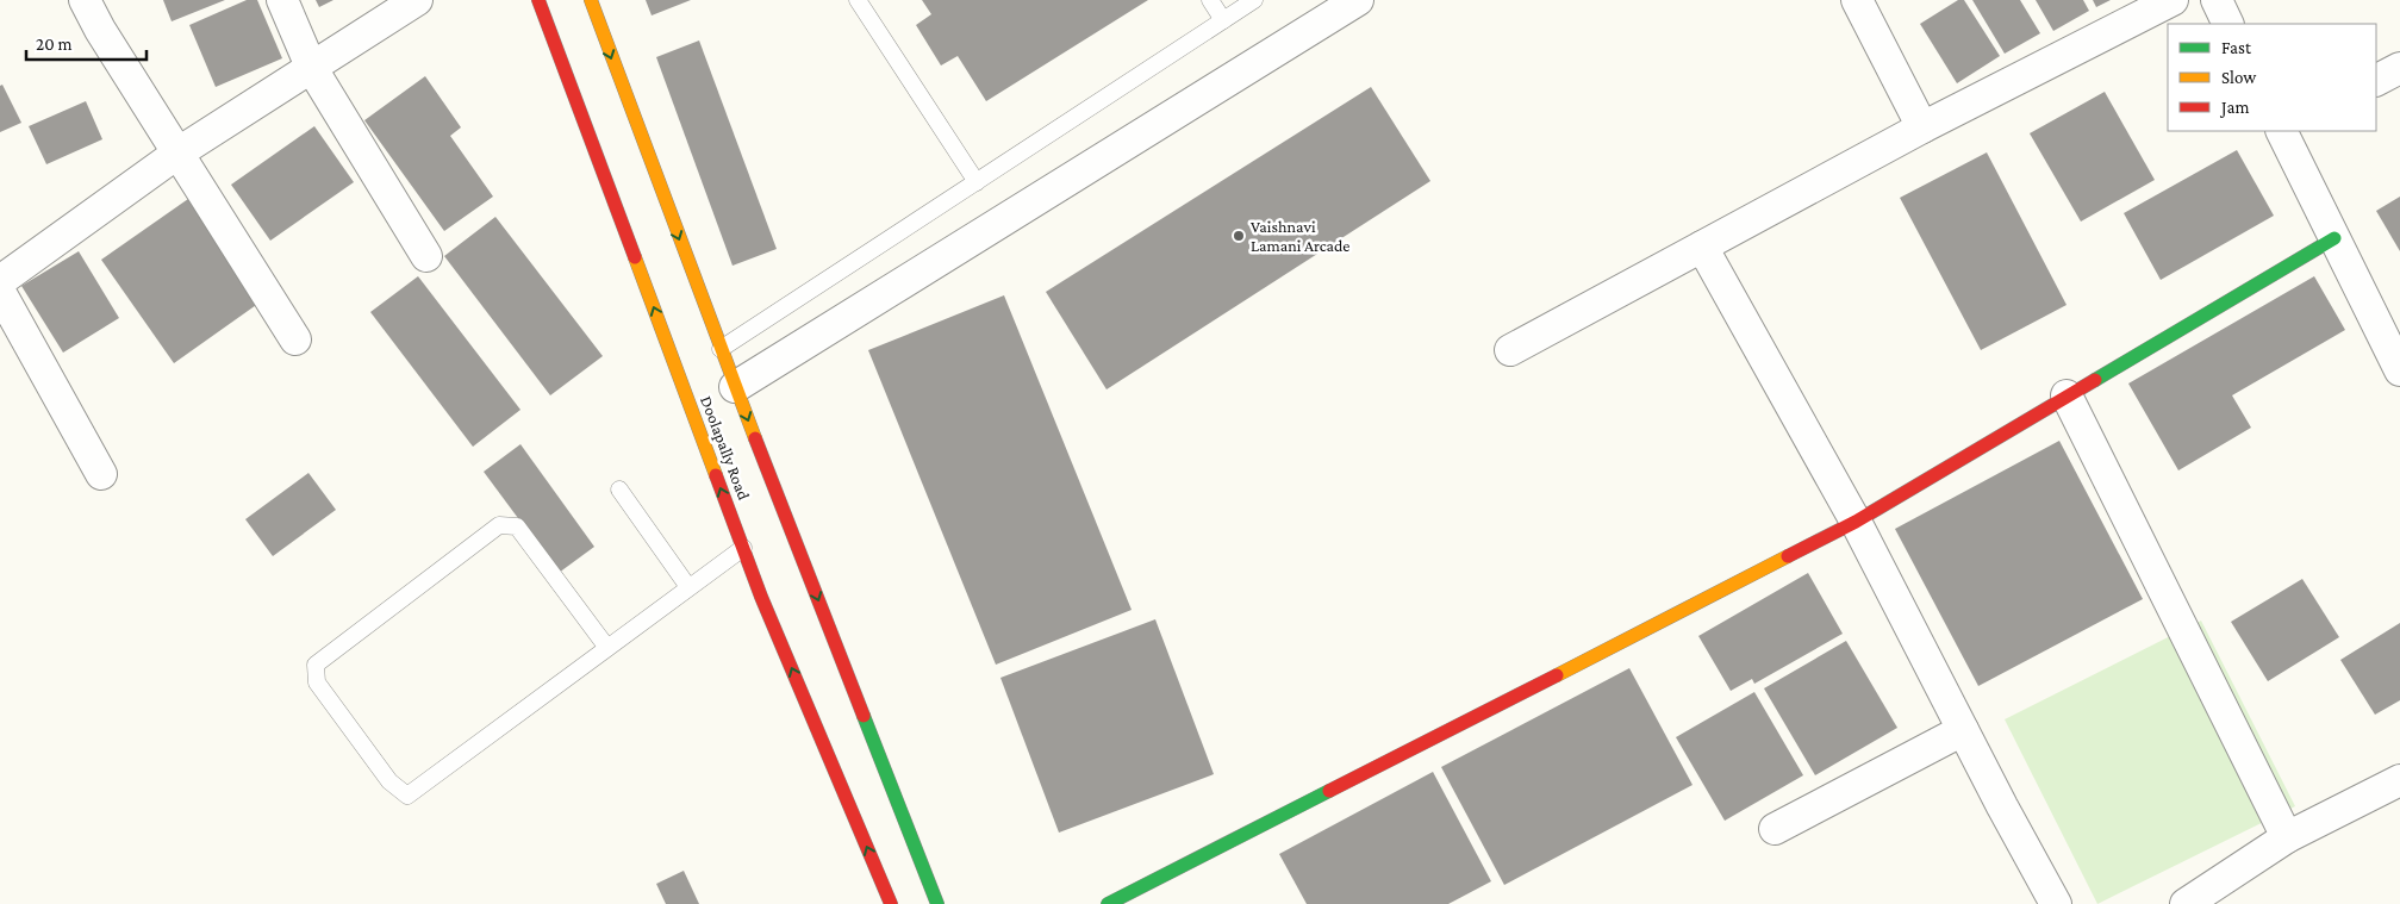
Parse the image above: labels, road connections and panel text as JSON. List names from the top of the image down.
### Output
{
  "streets": {
    "main road": ["Doolapally Road"]
  },
  "places": ["Vaishnavi Lamani Arcade"],
  "legend": ["Fast", "Slow", "Jam"],
  "scale_bar": "20 m"
}
